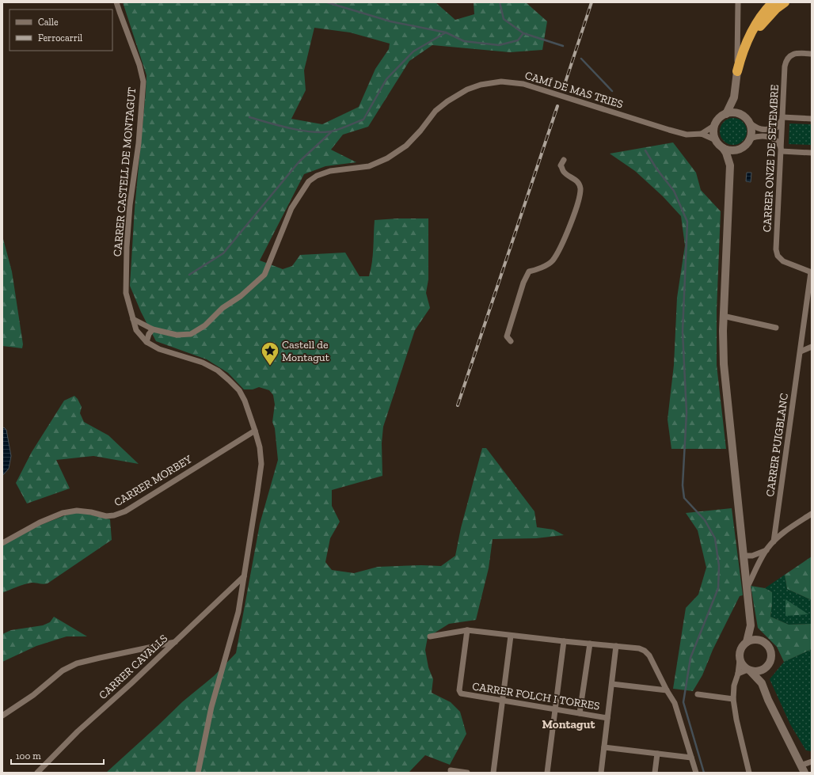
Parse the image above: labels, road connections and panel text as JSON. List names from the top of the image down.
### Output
{
  "streets": {
    "street": [
      "CAMÍ DE MAS TRIES",
      "CARRER ONZE DE SETEMBRE",
      "CARRER CASTELL DE MONTAGUT",
      "CARRER PUIGBLANC",
      "CARRER MORBEY",
      "CARRER CAVALLS",
      "CARRER FOLCH I TORRES"
    ]
  },
  "crossings": [
    ["CAMÍ DE MAS TRIES", "CARRER CASTELL DE MONTAGUT"],
    ["CARRER ONZE DE SETEMBRE", "CARRER PUIGBLANC"],
    ["CARRER CASTELL DE MONTAGUT", "CARRER MORBEY"],
    ["CARRER CASTELL DE MONTAGUT", "CARRER CAVALLS"]
  ],
  "districts": ["Montagut"],
  "places": {
    "place": ["Castell de Montagut"]
  },
  "legend": ["Calle", "Ferrocarril"],
  "scale_bar": "100 m"
}
